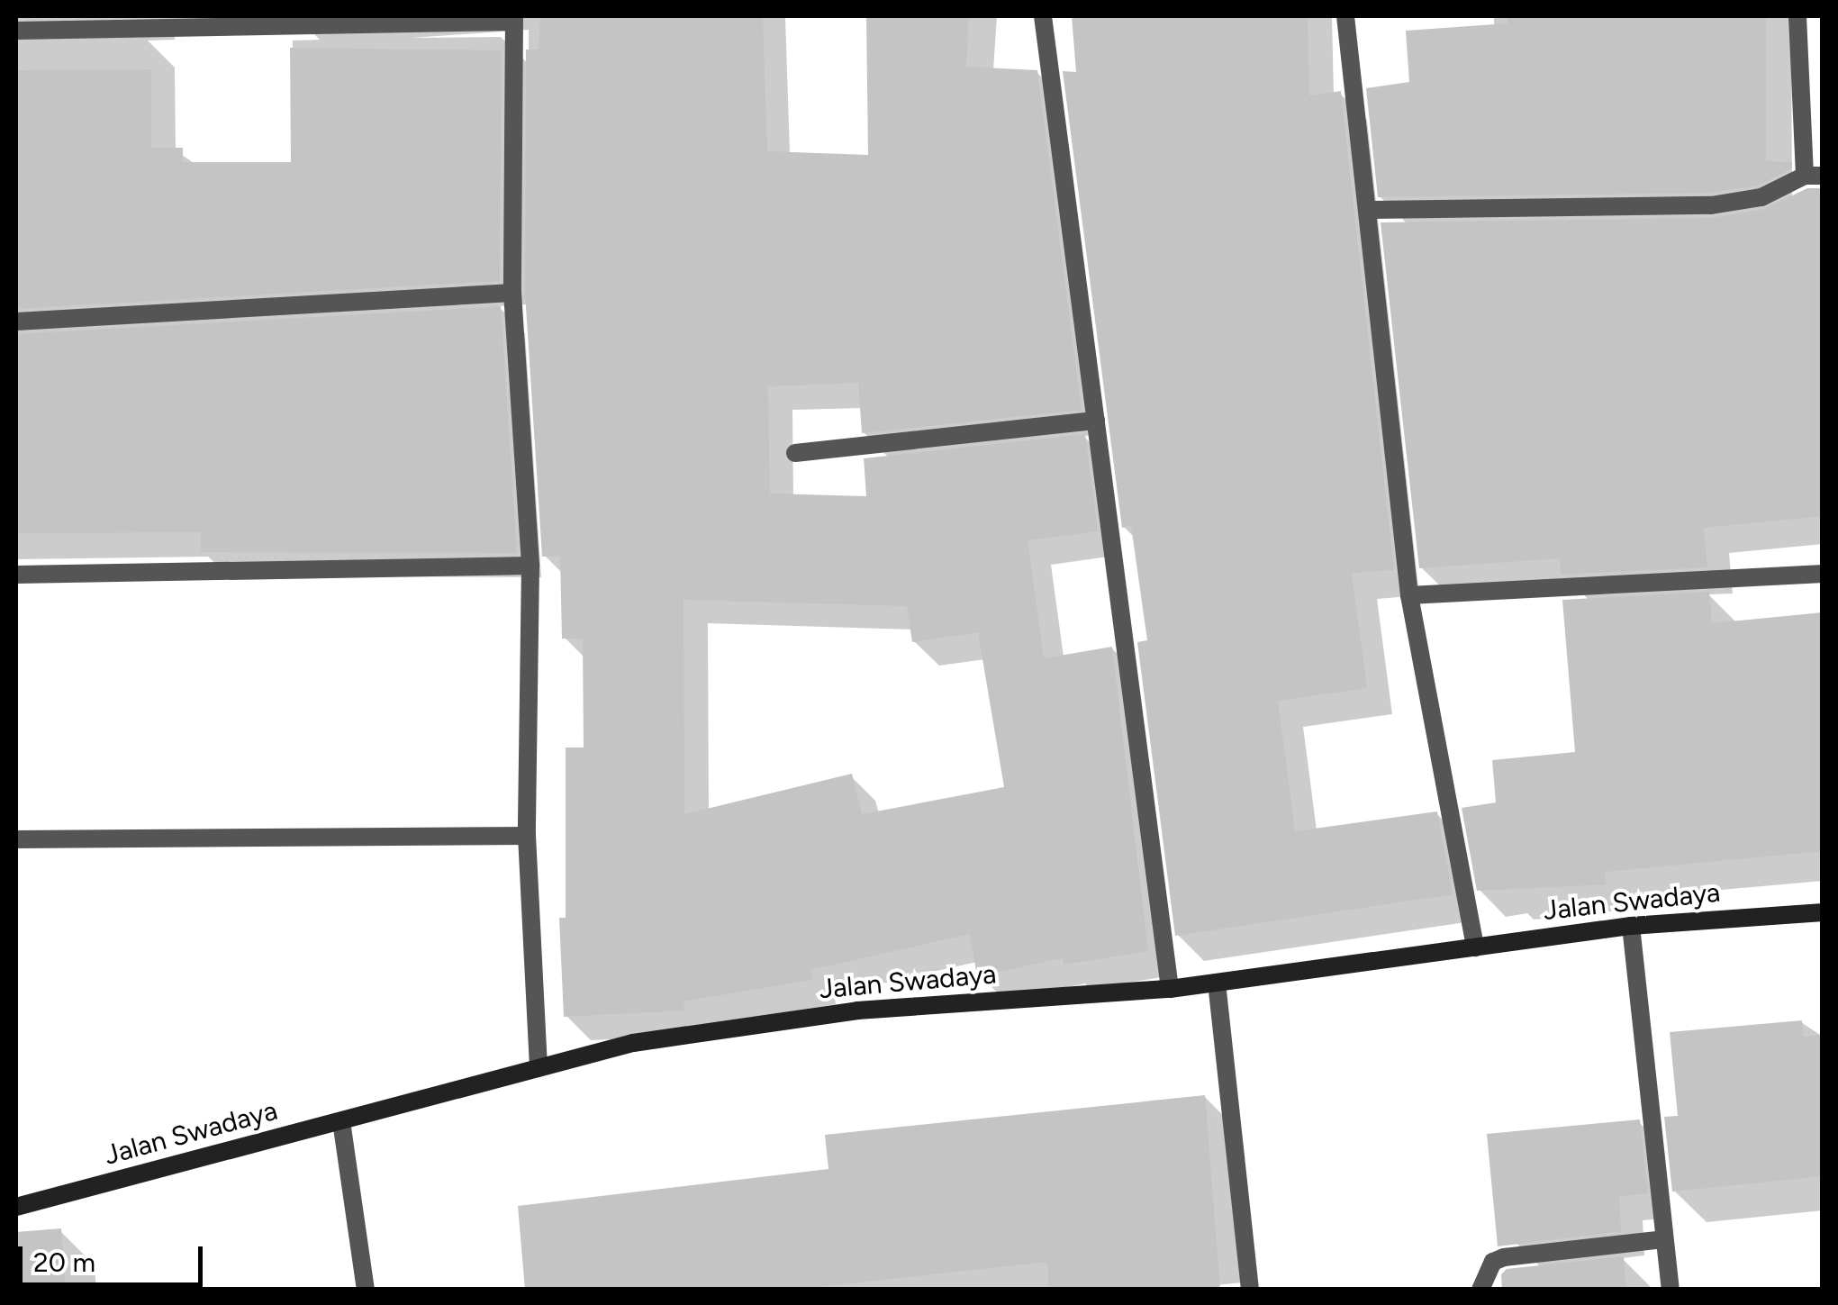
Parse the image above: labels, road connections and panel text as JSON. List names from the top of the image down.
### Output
{
  "streets": {
    "street": ["Jalan Swadaya"]
  },
  "scale_bar": "20 m"
}
